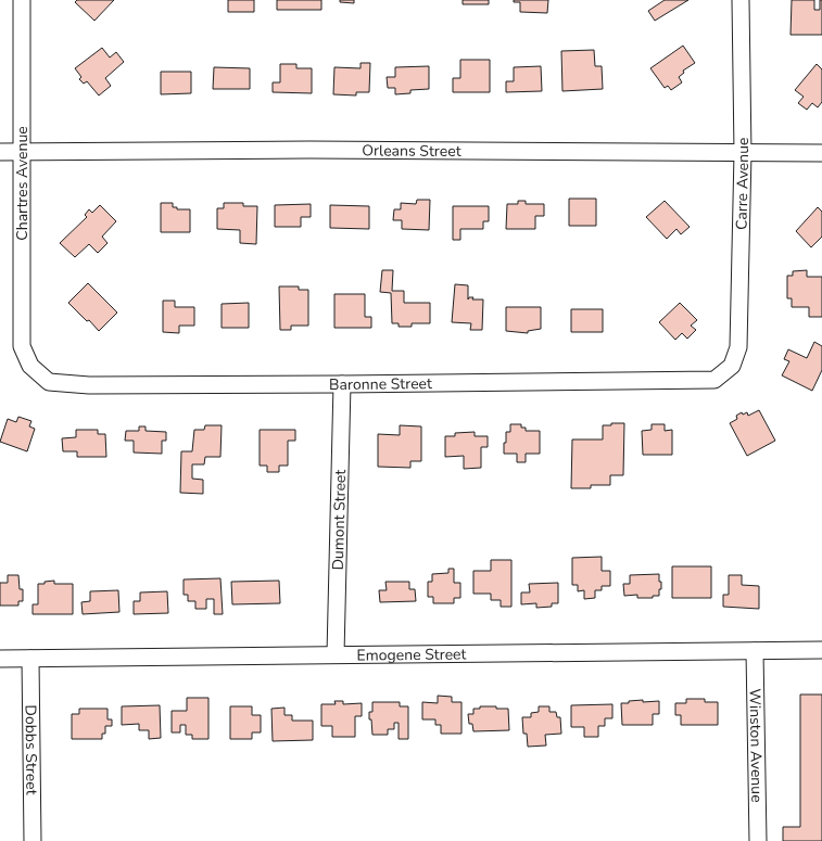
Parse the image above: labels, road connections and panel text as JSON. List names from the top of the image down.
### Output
{
  "streets": {
    "street": [
      "Orleans Street",
      "Chartres Avenue",
      "Carre Avenue",
      "Baronne Street",
      "Dumont Street",
      "Emogene Street",
      "Winston Avenue",
      "Dobbs Street"
    ]
  },
  "crossings": [
    ["Orleans Street", "Chartres Avenue"],
    ["Orleans Street", "Carre Avenue"],
    ["Chartres Avenue", "Baronne Street"],
    ["Carre Avenue", "Baronne Street"],
    ["Baronne Street", "Dumont Street"],
    ["Dumont Street", "Emogene Street"],
    ["Emogene Street", "Winston Avenue"],
    ["Emogene Street", "Dobbs Street"]
  ]
}
